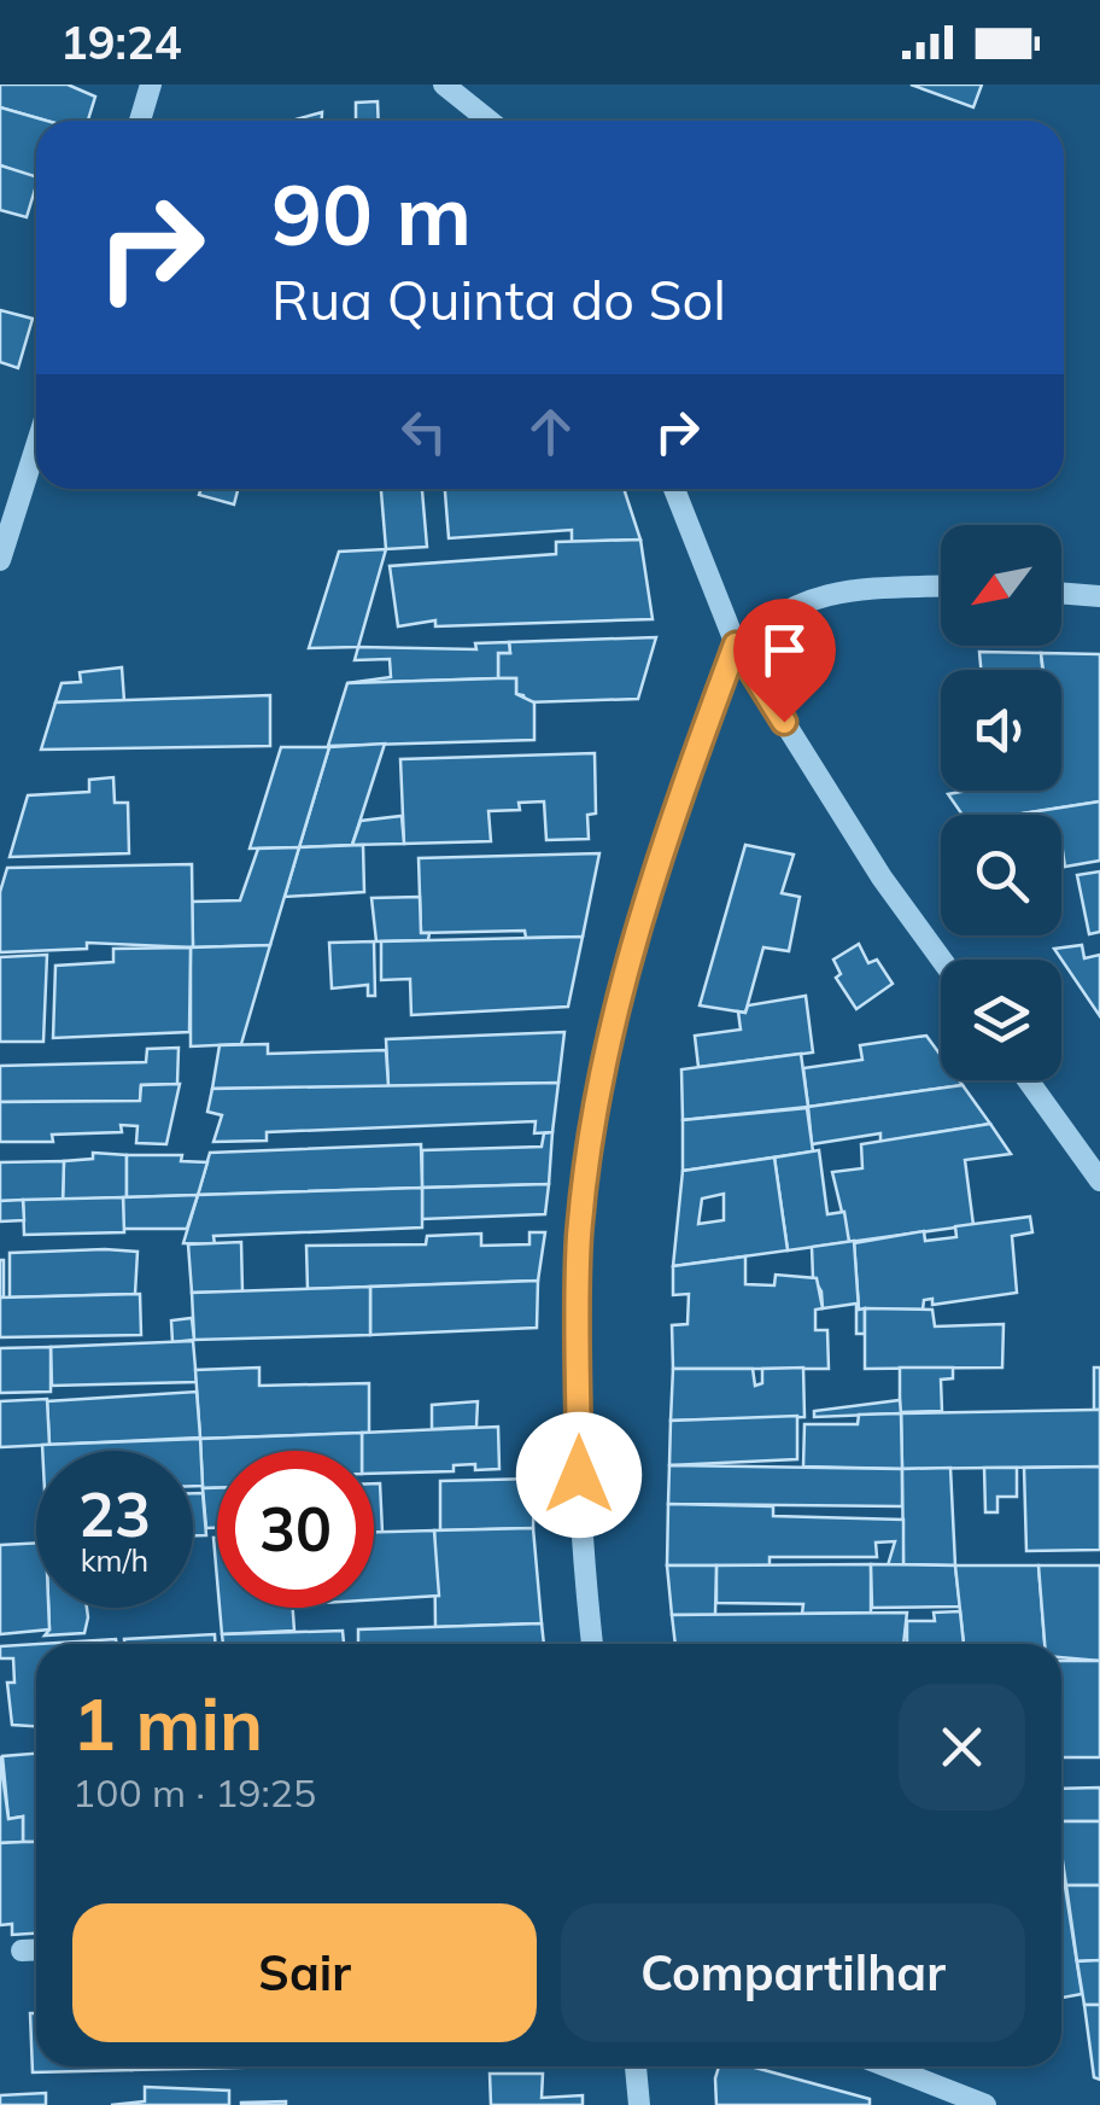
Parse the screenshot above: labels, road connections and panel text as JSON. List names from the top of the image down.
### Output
{
  "north": "bottom left",
  "page": {
    "status": "19:24",
    "turn": ["90 m", "Rua Quinta do Sol"],
    "speed": "23 km/h",
    "limit": "30",
    "heading": ["1 min", "100 m · 19:25"],
    "buttons": ["Sair", "Compartilhar"]
  }
}
